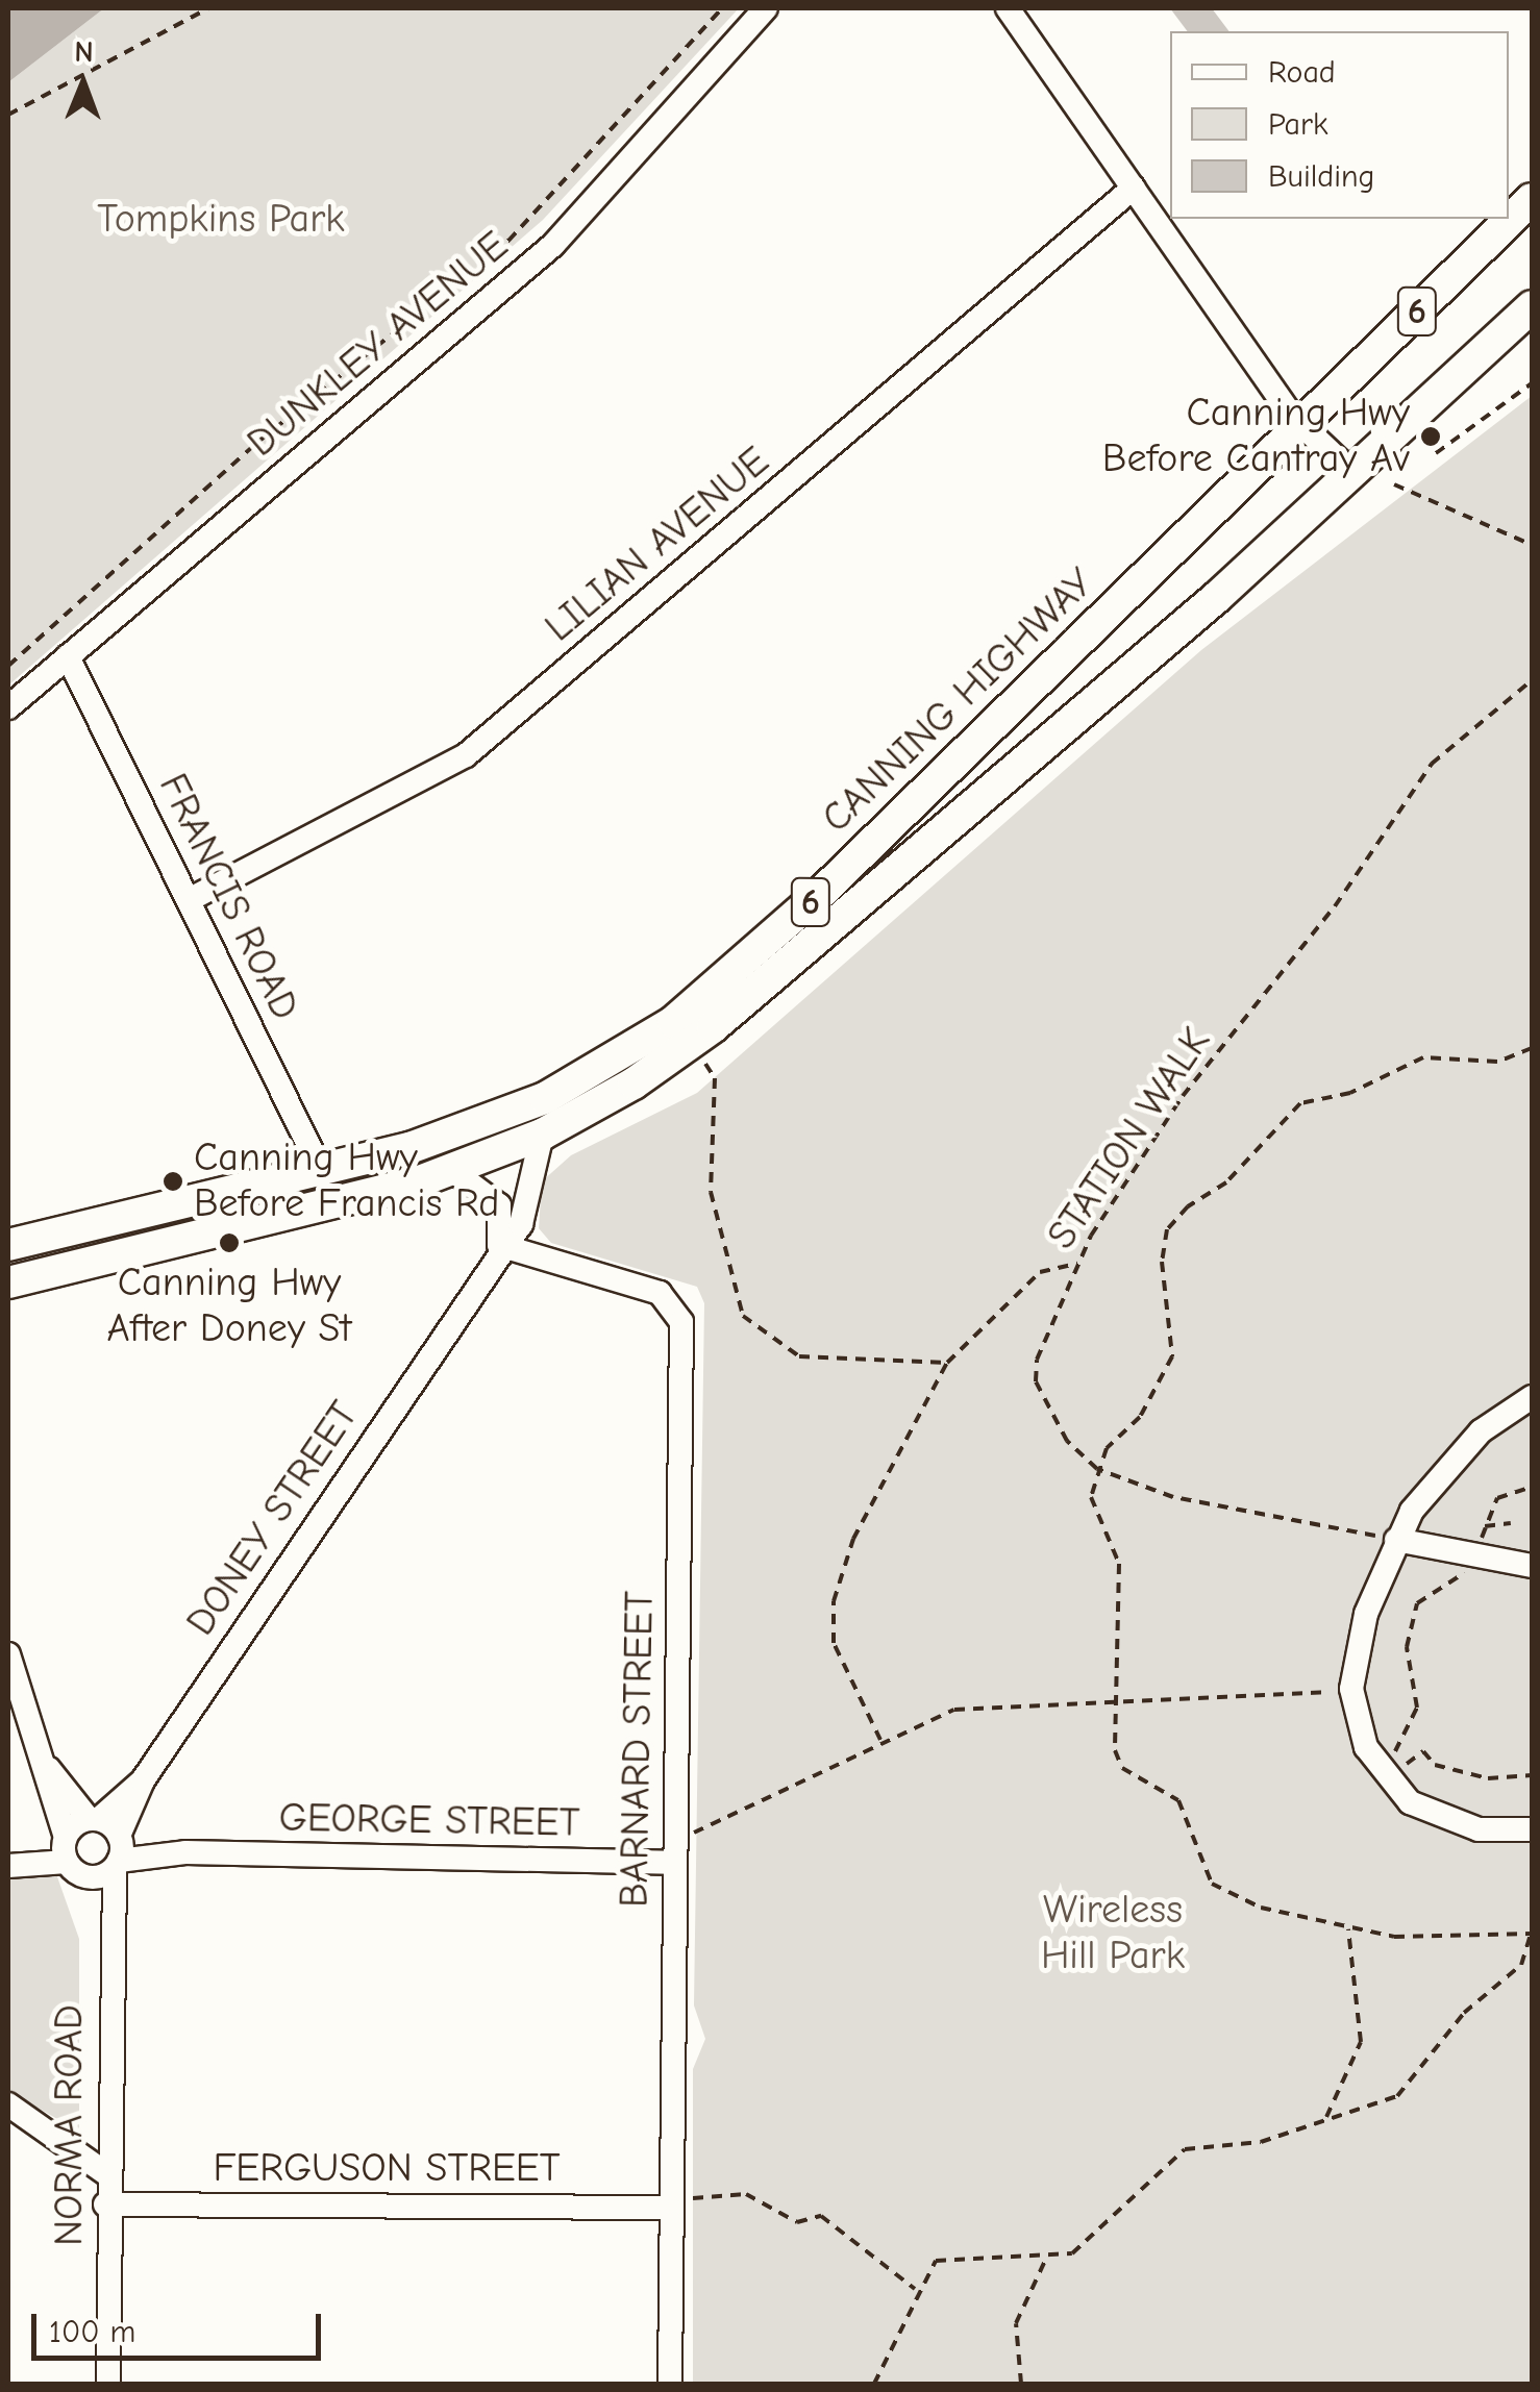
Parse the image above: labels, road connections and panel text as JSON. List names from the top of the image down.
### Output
{
  "streets": {
    "highway": ["6", "CANNING HIGHWAY"],
    "street": [
      "DUNKLEY AVENUE",
      "LILIAN AVENUE",
      "FRANCIS ROAD",
      "DONEY STREET",
      "BARNARD STREET",
      "GEORGE STREET",
      "NORMA ROAD",
      "FERGUSON STREET"
    ],
    "path": ["STATION WALK"]
  },
  "crossings": [
    ["DUNKLEY AVENUE", "FRANCIS ROAD"],
    ["LILIAN AVENUE", "FRANCIS ROAD"],
    ["CANNING HIGHWAY", "FRANCIS ROAD"],
    ["CANNING HIGHWAY", "DONEY STREET"],
    ["DONEY STREET", "BARNARD STREET"],
    ["DONEY STREET", "GEORGE STREET"],
    ["DONEY STREET", "NORMA ROAD"],
    ["BARNARD STREET", "GEORGE STREET"],
    ["BARNARD STREET", "FERGUSON STREET"],
    ["GEORGE STREET", "NORMA ROAD"],
    ["NORMA ROAD", "FERGUSON STREET"]
  ],
  "parks": ["Tompkins Park", "Wireless Hill Park"],
  "places": ["Canning Hwy Before Cantray Av", "Canning Hwy Before Francis Rd", "Canning Hwy After Doney St"],
  "legend": ["Road", "Park", "Building"],
  "scale_bar": "100 m",
  "north": "top"
}
